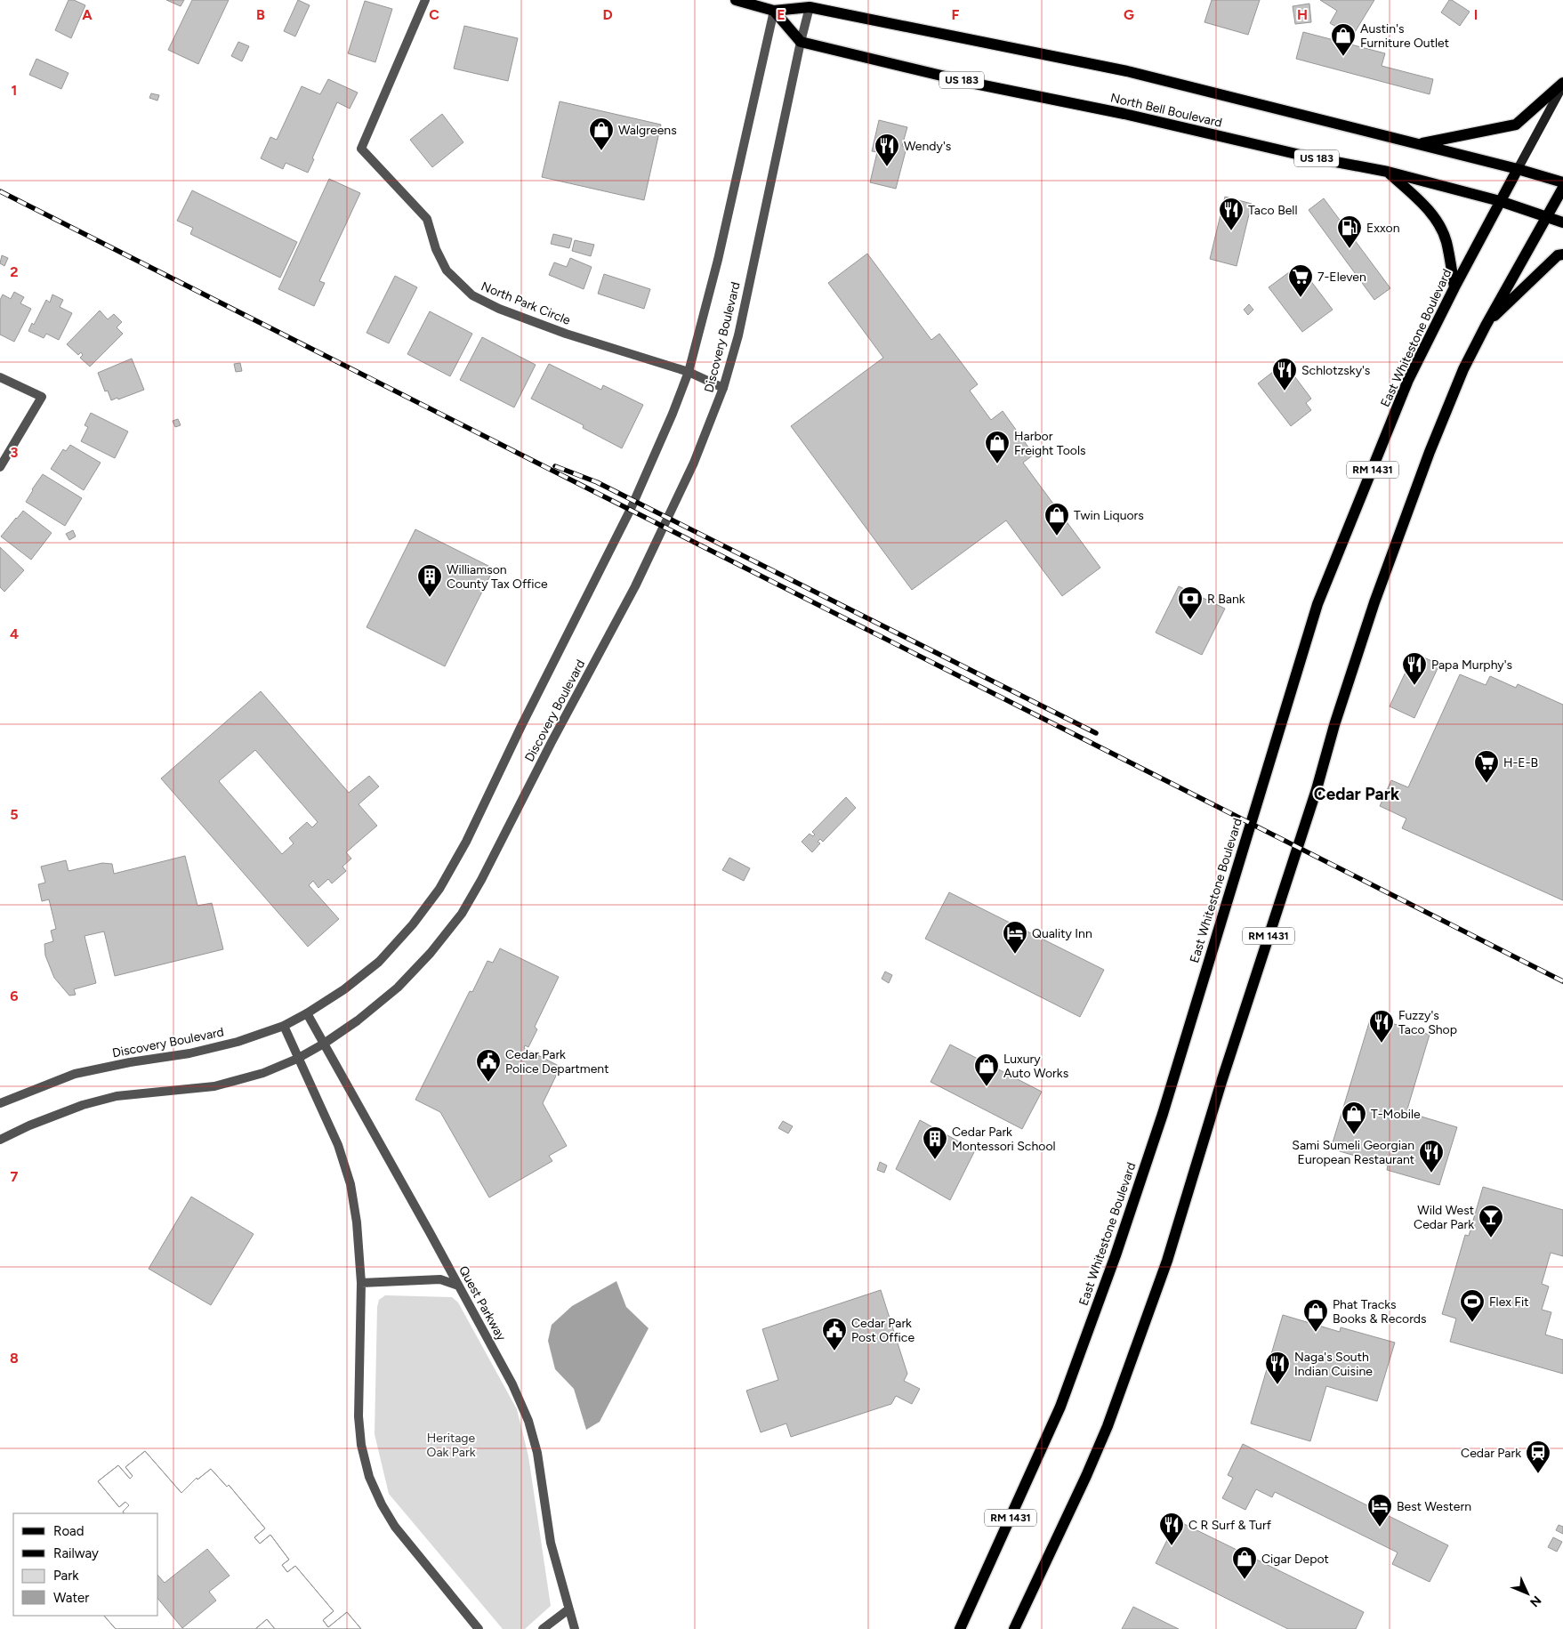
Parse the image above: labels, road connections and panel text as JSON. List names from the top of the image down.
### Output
{
  "streets": {
    "main road": [
      "US 183",
      "North Bell Boulevard",
      "East Whitestone Boulevard",
      "RM 1431"
    ],
    "street": ["North Park Circle", "Discovery Boulevard", "Quest Parkway"]
  },
  "crossings": [
    ["North Bell Boulevard", "Discovery Boulevard"],
    ["North Bell Boulevard", "East Whitestone Boulevard"],
    ["North Bell Boulevard", "RM 1431"],
    ["North Park Circle", "Discovery Boulevard"],
    ["Discovery Boulevard", "Quest Parkway"],
    ["East Whitestone Boulevard", "RM 1431"]
  ],
  "districts": ["Cedar Park"],
  "parks": ["Heritage Oak Park"],
  "places": {
    "shop": [
      "Austin's Furniture Outlet",
      "Walgreens",
      "Harbor Freight Tools",
      "Twin Liquors",
      "Luxury Auto Works",
      "T-Mobile",
      "Phat Tracks Books & Records",
      "Cigar Depot"
    ],
    "restaurant": [
      "Wendy's",
      "Taco Bell",
      "Schlotzsky's",
      "Papa Murphy's",
      "Fuzzy's Taco Shop",
      "Sami Sumeli Georgian European Restaurant",
      "Naga's South Indian Cuisine",
      "C R Surf & Turf"
    ],
    "fuel station": ["Exxon"],
    "supermarket": ["7-Eleven", "H-E-B"],
    "building": ["Williamson County Tax Office", "Cedar Park Montessori School"],
    "bank": ["R Bank"],
    "hotel": ["Quality Inn", "Best Western"],
    "public building": ["Cedar Park Police Department", "Cedar Park Post Office"],
    "bar": ["Wild West Cedar Park"],
    "sports": ["Flex Fit"],
    "station": ["Cedar Park"]
  },
  "legend": [
    "Road",
    "Railway",
    "Park",
    "Water"
  ],
  "north": "bottom right",
  "grid": {
    "columns": [
      "A",
      "B",
      "C",
      "D",
      "E",
      "F",
      "G",
      "H",
      "I"
    ],
    "rows": [
      "1",
      "2",
      "3",
      "4",
      "5",
      "6",
      "7",
      "8"
    ]
  }
}
